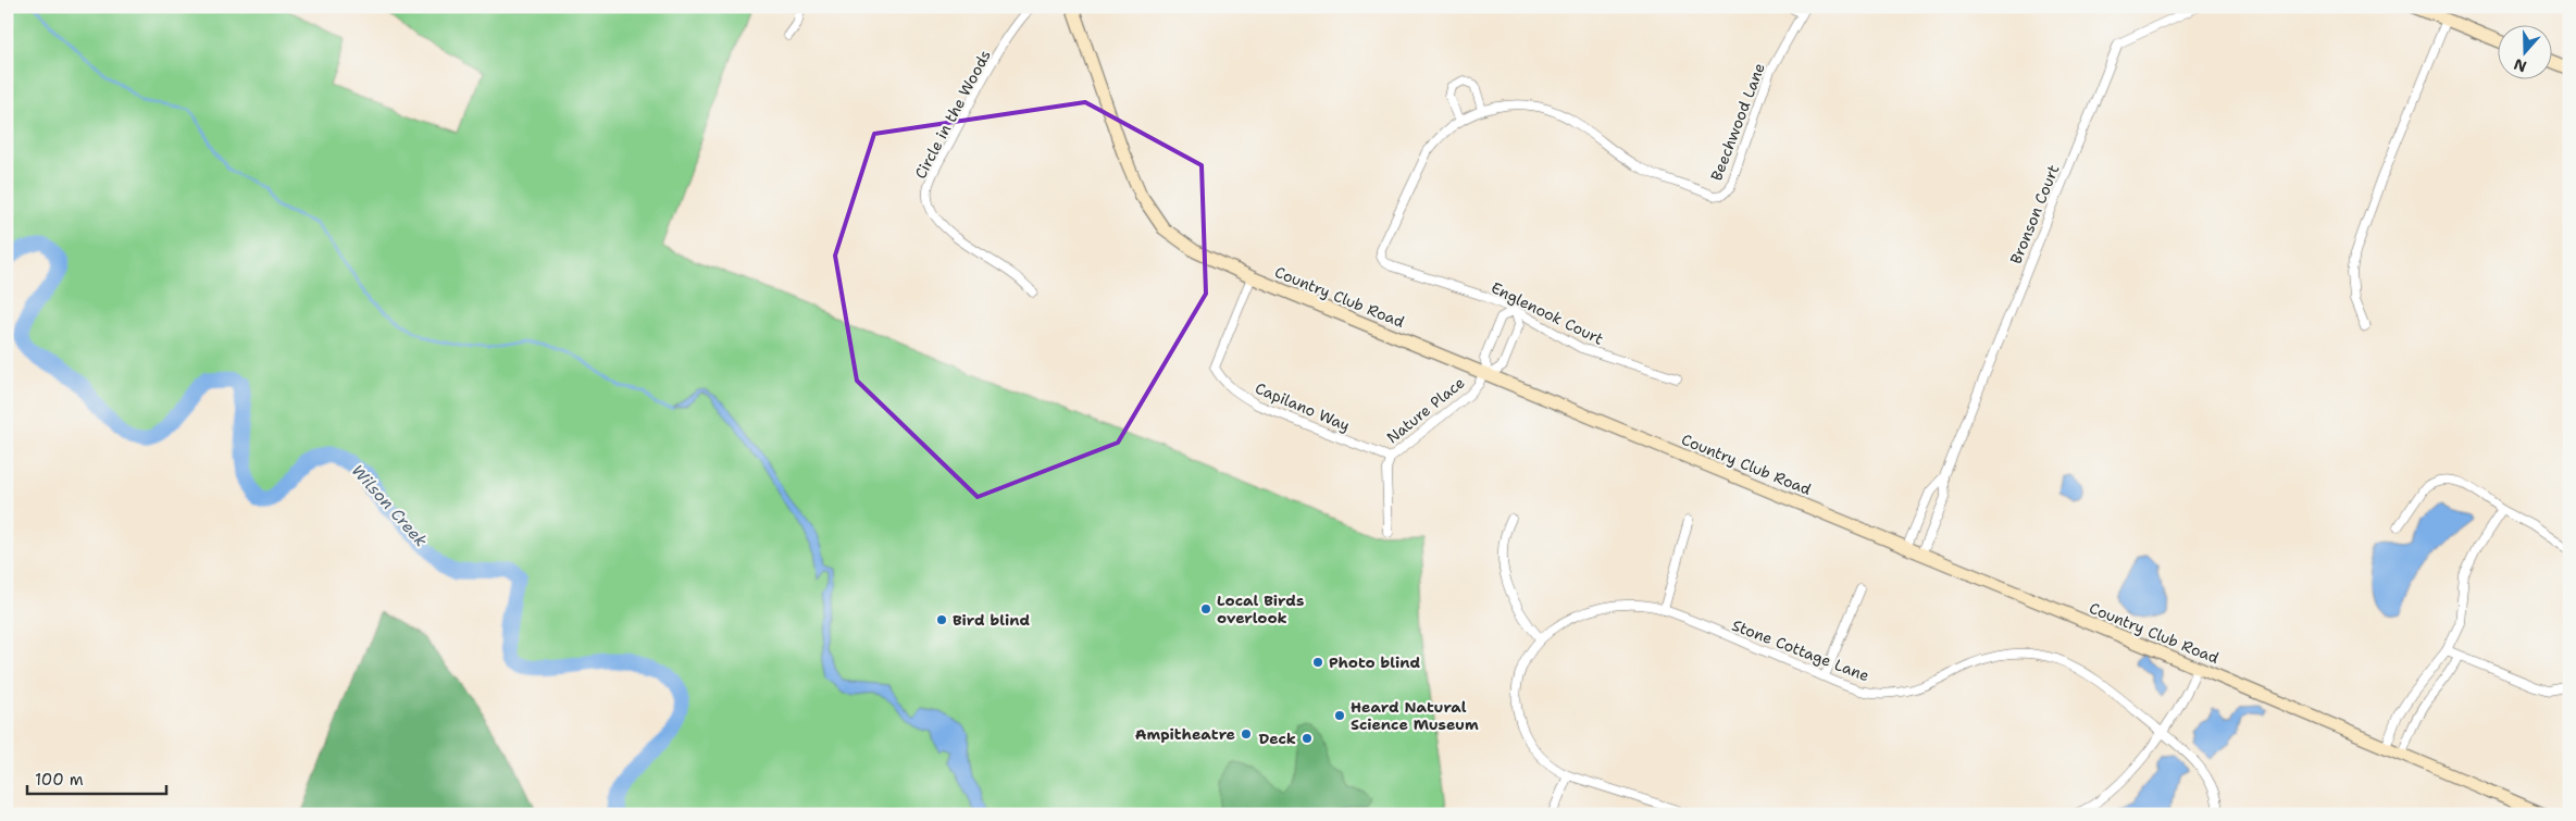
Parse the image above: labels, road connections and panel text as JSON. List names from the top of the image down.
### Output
{
  "streets": {
    "main road": ["Country Club Road"],
    "street": [
      "Circle in the Woods",
      "Beechwood Lane",
      "Bronson Court",
      "Englenook Court",
      "Capilano Way",
      "Nature Place",
      "Stone Cottage Lane"
    ]
  },
  "crossings": [
    ["Beechwood Lane", "Englenook Court"],
    ["Bronson Court", "Country Club Road"],
    ["Country Club Road", "Capilano Way"],
    ["Country Club Road", "Nature Place"],
    ["Englenook Court", "Nature Place"],
    ["Capilano Way", "Nature Place"]
  ],
  "water": ["Wilson Creek"],
  "places": [
    "Local Birds overlook",
    "Bird blind",
    "Photo blind",
    "Heard Natural Science Museum",
    "Ampitheatre",
    "Deck"
  ],
  "scale_bar": "100 m",
  "north": "bottom"
}
